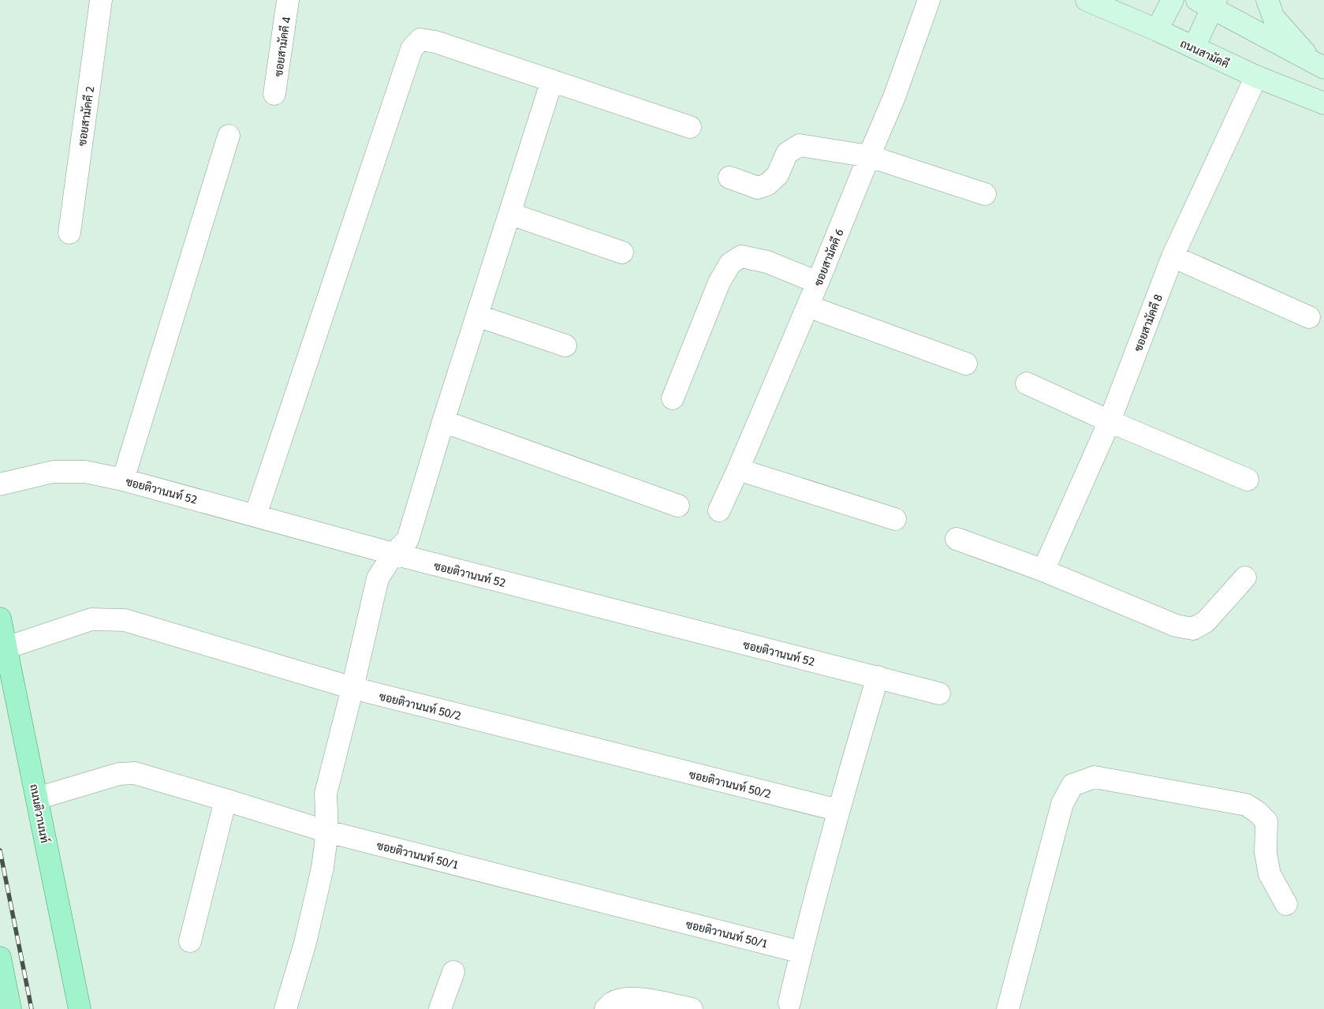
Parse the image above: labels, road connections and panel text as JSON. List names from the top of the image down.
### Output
{
  "streets": {
    "main road": ["ถนนสามัคคี", "ถนนติวานนท์"],
    "street": [
      "ซอยสามัคคี 4",
      "ซอยสามัคคี 2",
      "ซอยสามัคคี 6",
      "ซอยสามัคคี 8",
      "ซอยติวานนท์ 52",
      "ซอยติวานนท์ 50/2",
      "ซอยติวานนท์ 50/1"
    ]
  },
  "crossings": [
    ["ถนนสามัคคี", "ซอยสามัคคี 8"],
    ["ซอยติวานนท์ 50/2", "ถนนติวานนท์"],
    ["ถนนติวานนท์", "ซอยติวานนท์ 50/1"]
  ]
}
